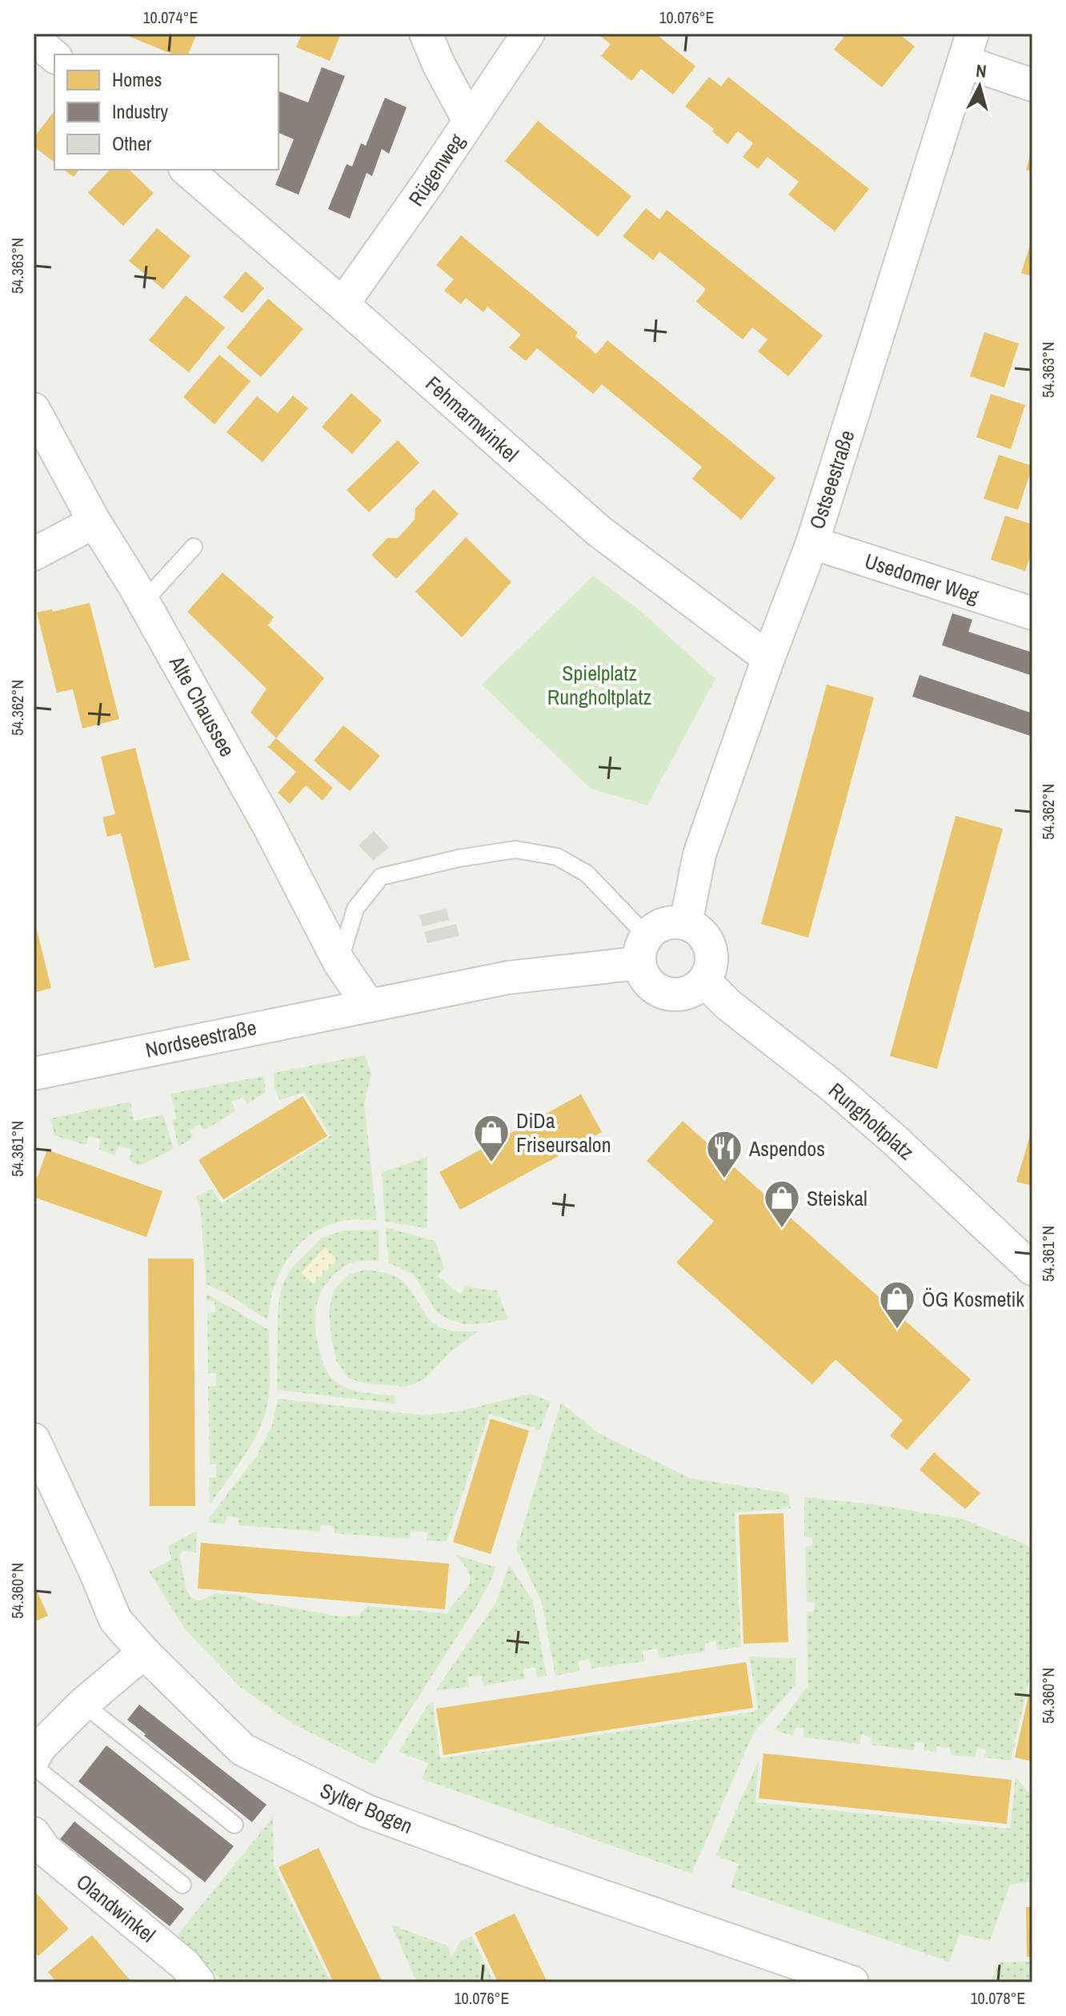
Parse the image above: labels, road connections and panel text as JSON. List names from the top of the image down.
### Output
{
  "streets": {
    "street": [
      "Rügenweg",
      "Fehmarnwinkel",
      "Ostseestraße",
      "Usedomer Weg",
      "Alte Chaussee",
      "Nordseestraße",
      "Rungholtplatz",
      "Sylter Bogen",
      "Olandwinkel"
    ]
  },
  "crossings": [
    ["Rügenweg", "Fehmarnwinkel"],
    ["Fehmarnwinkel", "Ostseestraße"],
    ["Ostseestraße", "Usedomer Weg"],
    ["Ostseestraße", "Rungholtplatz"],
    ["Alte Chaussee", "Nordseestraße"]
  ],
  "parks": ["Spielplatz Rungholtplatz"],
  "places": {
    "shop": ["DiDa Friseursalon", "Steiskal", "ÖG Kosmetik"],
    "restaurant": ["Aspendos"]
  },
  "legend": ["Homes", "Industry", "Other"],
  "north": "top",
  "coordinates": [
    "10.074°E",
    "10.076°E",
    "54.363°N",
    "54.362°N",
    "54.361°N",
    "54.360°N",
    "10.078°E"
  ]
}
